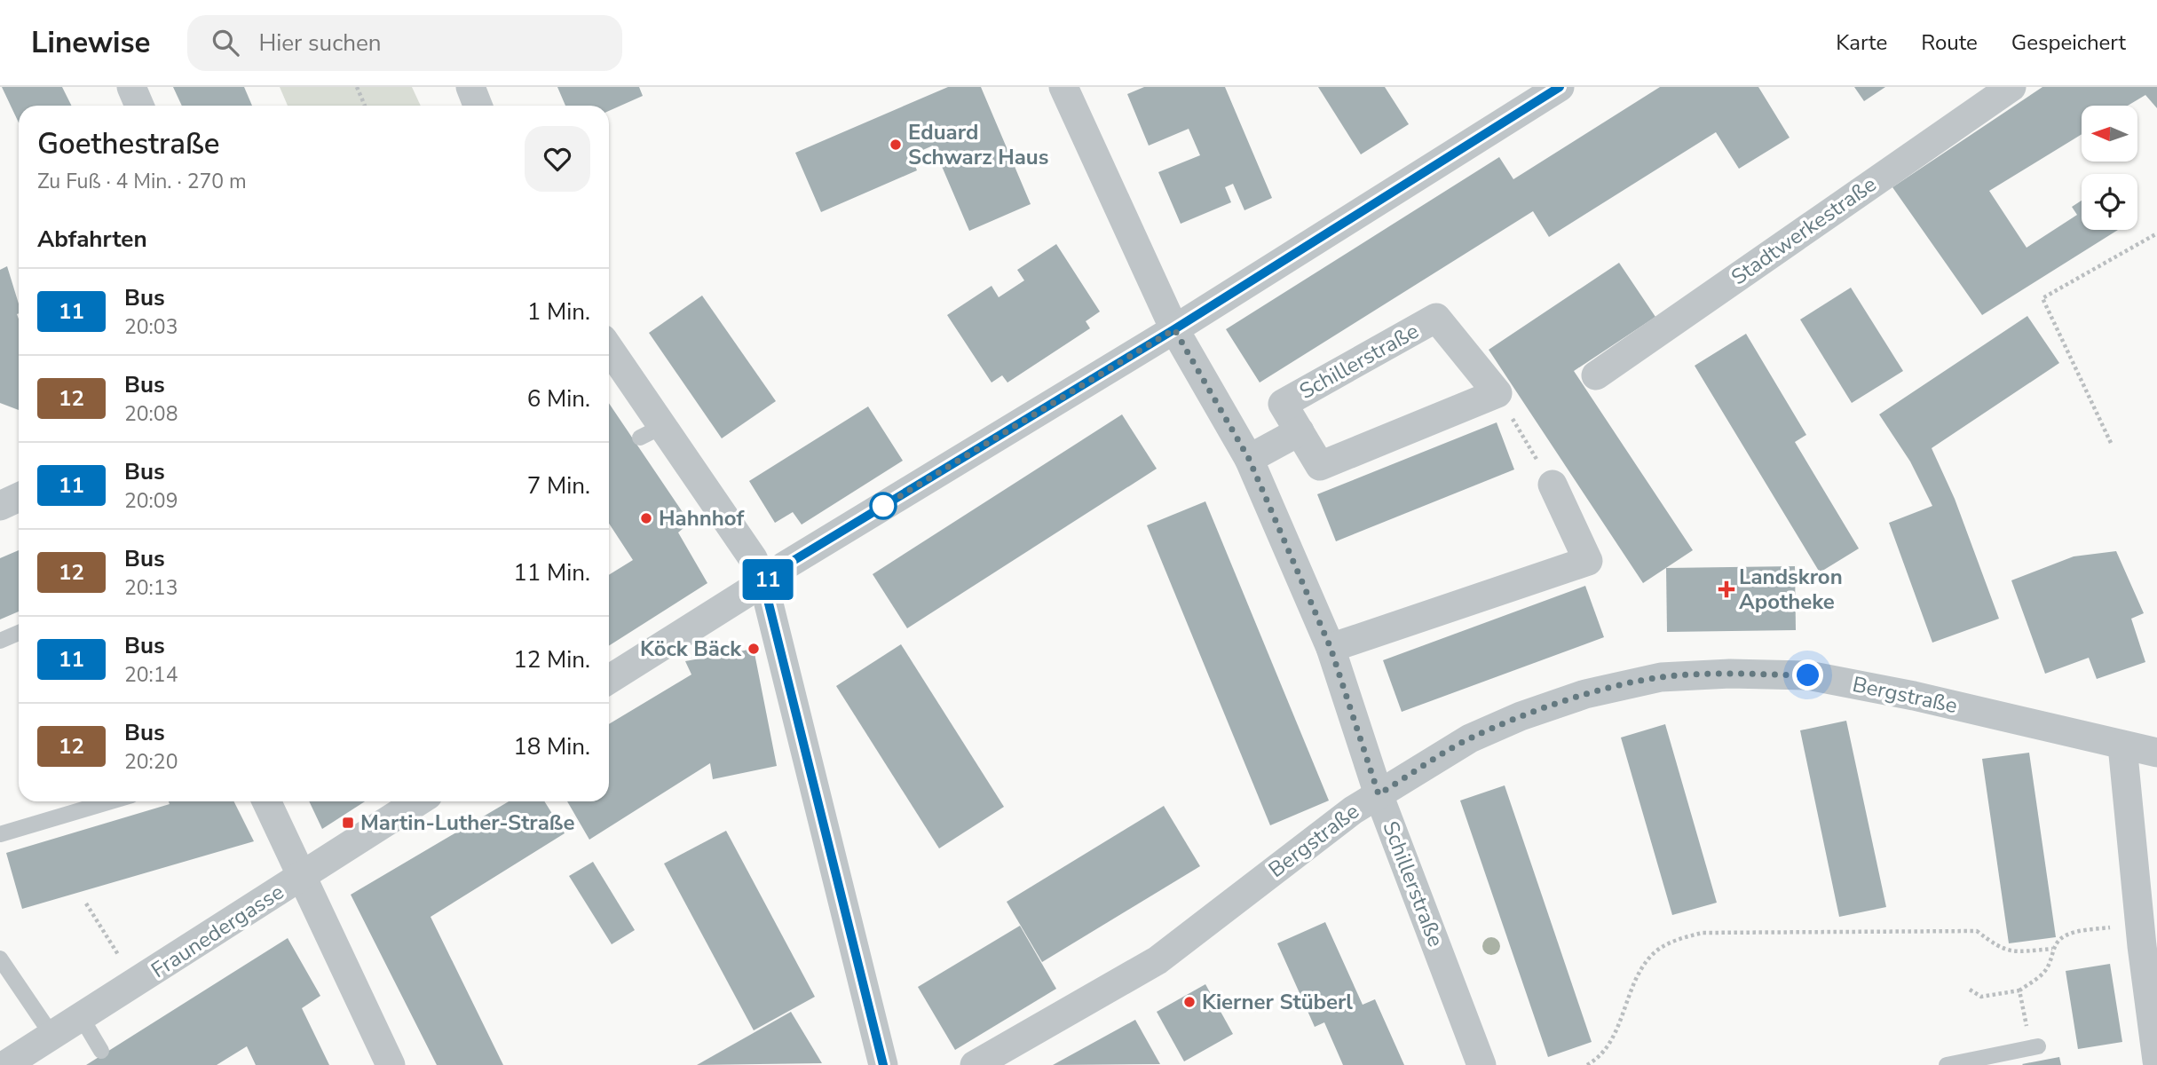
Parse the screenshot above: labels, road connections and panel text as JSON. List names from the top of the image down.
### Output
{
  "streets": {
    "street": [
      "Stadtwerkestraße",
      "Schillerstraße",
      "Bergstraße",
      "Fraunedergasse"
    ]
  },
  "crossings": [
    ["Schillerstraße", "Bergstraße"]
  ],
  "places": {
    "other": [
      "Eduard Schwarz Haus",
      "Hahnhof",
      "Köck Bäck",
      "Kierner Stüberl"
    ],
    "health": ["Landskron Apotheke"],
    "transit": ["Martin-Luther-Straße"]
  },
  "lines": ["bus line 11"],
  "north": "left",
  "page": {
    "header": "Linewise",
    "search": "Hier suchen",
    "nav": ["Karte", "Route", "Gespeichert"],
    "on_map": "11",
    "heading": [
      ["Goethestraße", "Zu Fuß · 4 Min. · 270 m"],
      "Abfahrten"
    ],
    "list": [
      {
        "mark": "11",
        "name": "Bus",
        "note": "20:03",
        "value": "1 Min."
      },
      {
        "mark": "12",
        "name": "Bus",
        "note": "20:08",
        "value": "6 Min."
      },
      {
        "mark": "11",
        "name": "Bus",
        "note": "20:09",
        "value": "7 Min."
      },
      {
        "mark": "12",
        "name": "Bus",
        "note": "20:13",
        "value": "11 Min."
      },
      {
        "mark": "11",
        "name": "Bus",
        "note": "20:14",
        "value": "12 Min."
      },
      {
        "mark": "12",
        "name": "Bus",
        "note": "20:20",
        "value": "18 Min."
      }
    ]
  }
}
